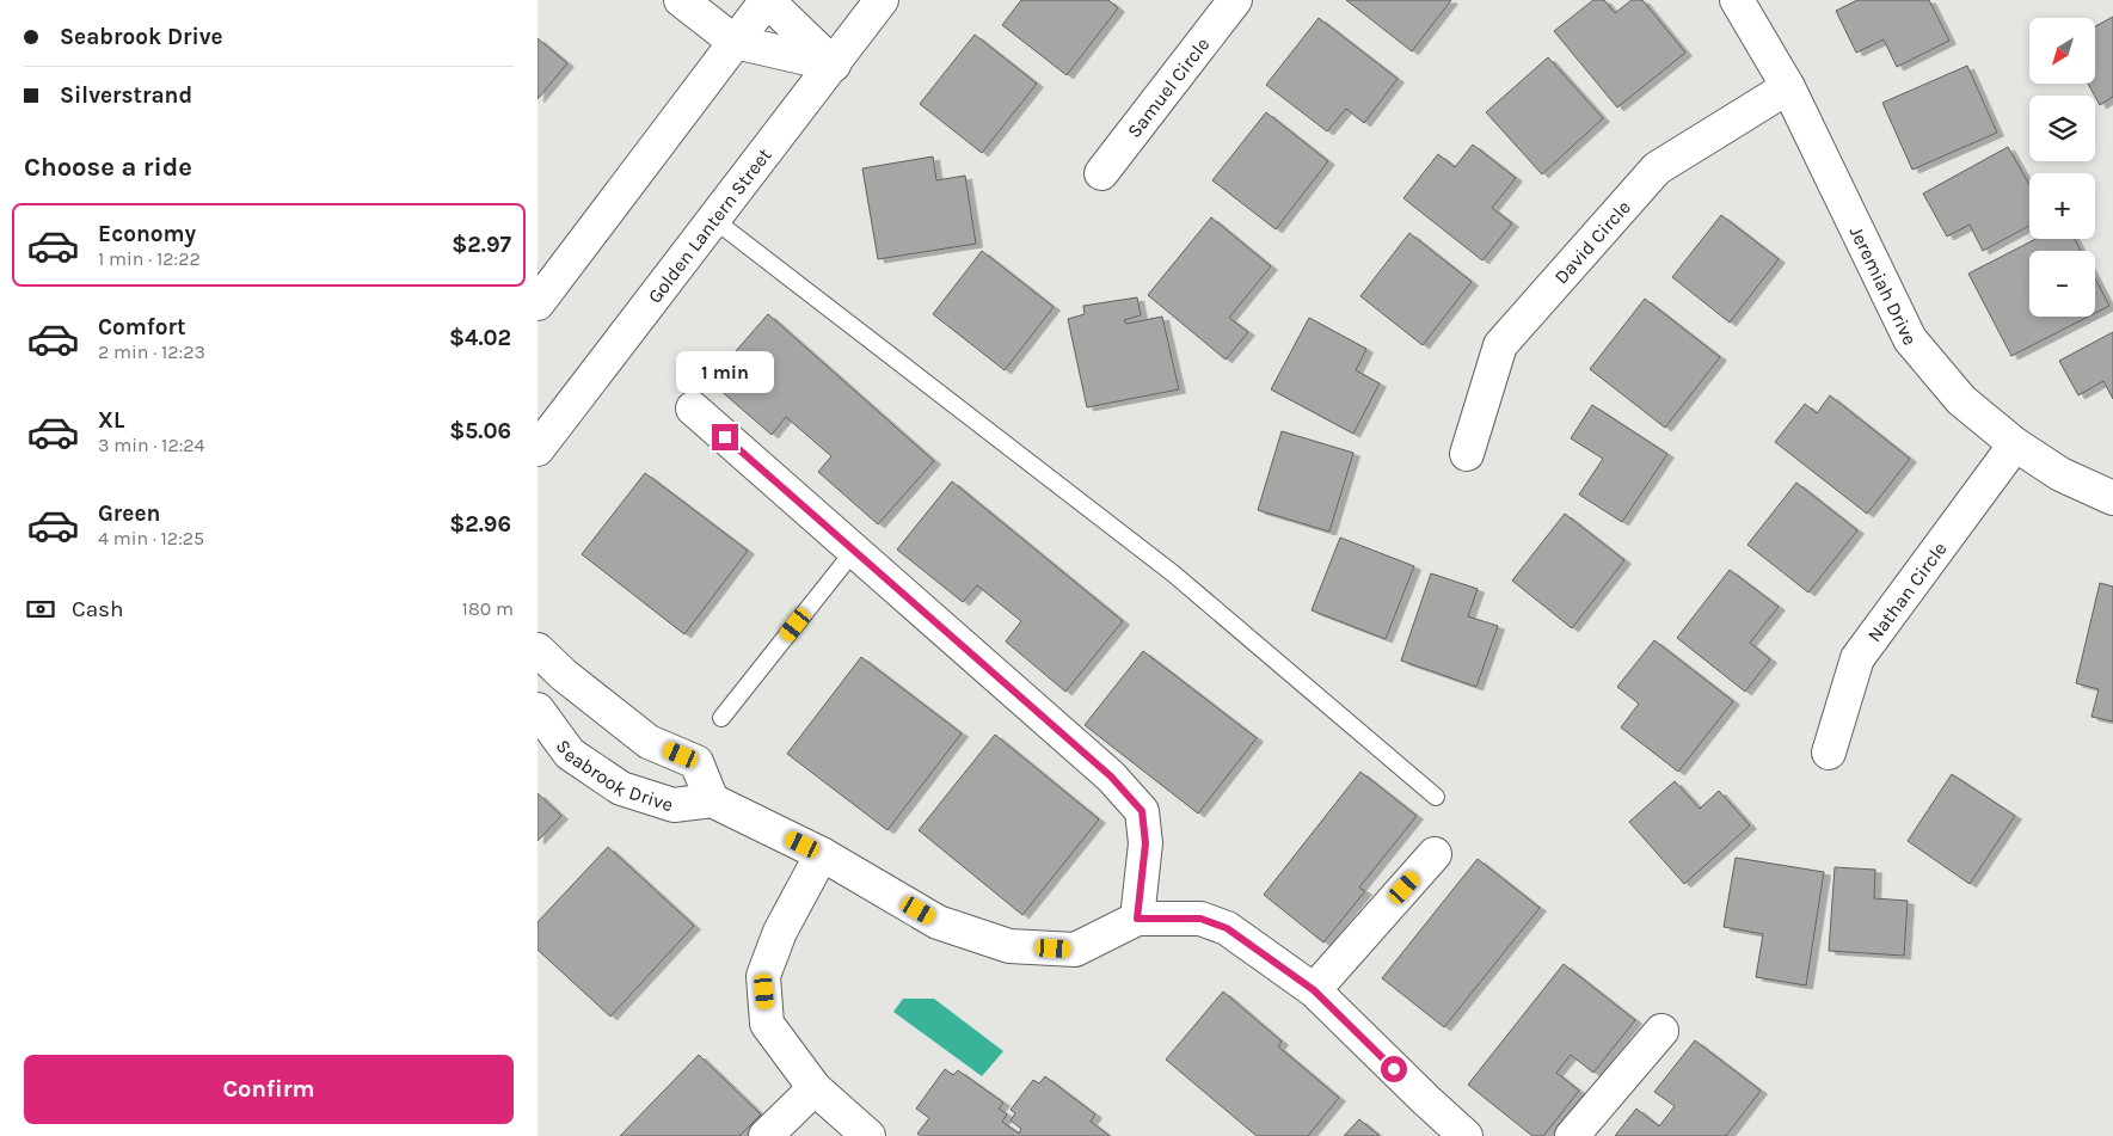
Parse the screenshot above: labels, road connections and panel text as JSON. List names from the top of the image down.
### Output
{
  "streets": {
    "street": [
      "Samuel Circle",
      "Golden Lantern Street",
      "David Circle",
      "Jeremiah Drive",
      "Nathan Circle",
      "Seabrook Drive"
    ]
  },
  "crossings": [
    ["David Circle", "Jeremiah Drive"],
    ["Jeremiah Drive", "Nathan Circle"]
  ],
  "north": "bottom left",
  "page": {
    "banner": ["Seabrook Drive", "Silverstrand"],
    "map_buttons": ["+", "−"],
    "heading": "Choose a ride",
    "list": [
      {
        "name": "Economy",
        "note": "1 min · 12:22",
        "value": "$2.97"
      },
      {
        "name": "Comfort",
        "note": "2 min · 12:23",
        "value": "$4.02"
      },
      {
        "name": "XL",
        "note": "3 min · 12:24",
        "value": "$5.06"
      },
      {
        "name": "Green",
        "note": "4 min · 12:25",
        "value": "$2.96"
      }
    ],
    "bubble": "1 min",
    "pay": ["Cash", "180 m"],
    "buttons": "Confirm"
  }
}
